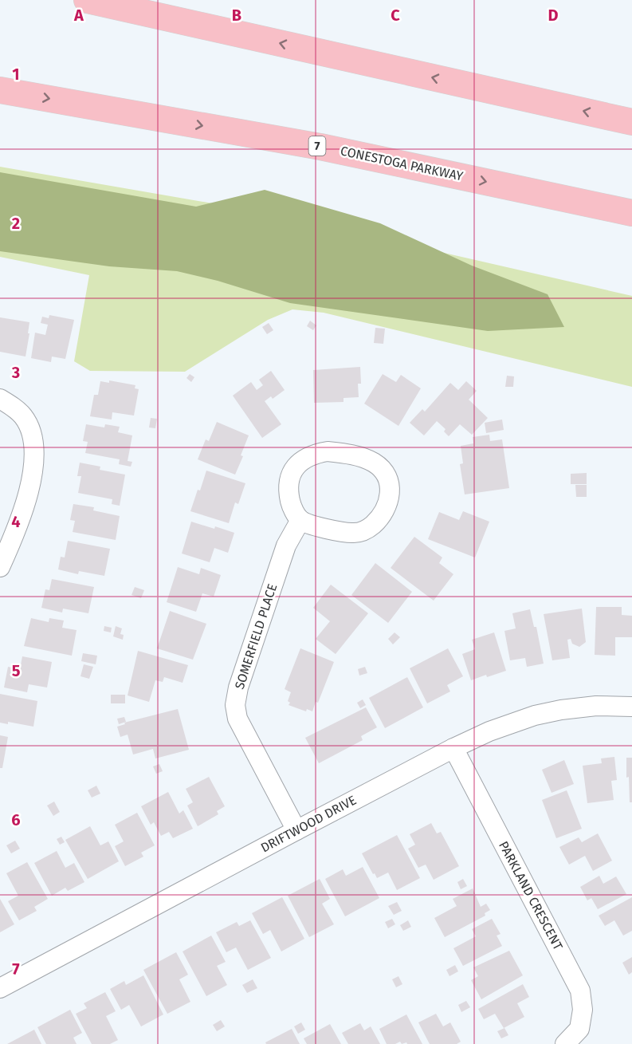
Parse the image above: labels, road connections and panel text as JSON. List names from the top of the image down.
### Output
{
  "streets": {
    "highway": ["7", "CONESTOGA PARKWAY"],
    "street": ["SOMERFIELD PLACE", "DRIFTWOOD DRIVE", "PARKLAND CRESCENT"]
  },
  "crossings": [
    ["SOMERFIELD PLACE", "DRIFTWOOD DRIVE"],
    ["DRIFTWOOD DRIVE", "PARKLAND CRESCENT"]
  ],
  "grid": {
    "columns": [
      "A",
      "B",
      "C",
      "D"
    ],
    "rows": [
      "1",
      "2",
      "3",
      "4",
      "5",
      "6",
      "7"
    ]
  }
}
